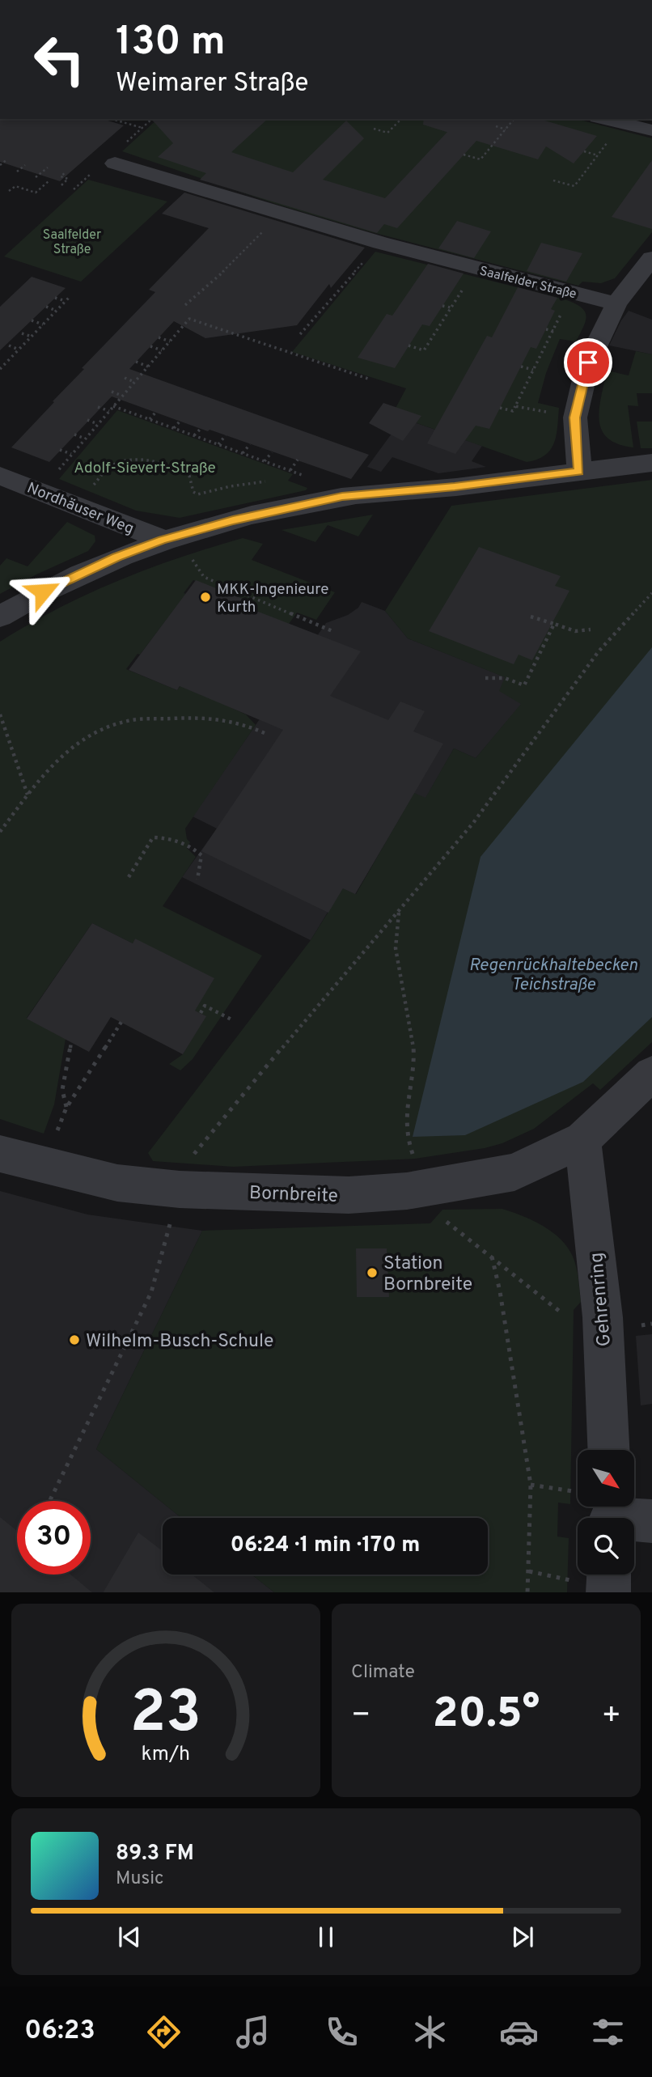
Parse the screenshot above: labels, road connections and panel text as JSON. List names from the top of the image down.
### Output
{
  "streets": {
    "street": [
      "Saalfelder Straße",
      "Nordhäuser Weg",
      "Bornbreite",
      "Gehrenring"
    ]
  },
  "crossings": [
    ["Bornbreite", "Gehrenring"]
  ],
  "water": ["Regenrückhaltebecken Teichstraße"],
  "parks": ["Saalfelder Straße", "Adolf-Sievert-Straße"],
  "places": ["MKK-Ingenieure Kurth", "Station Bornbreite", "Wilhelm-Busch-Schule"],
  "north": "bottom right",
  "page": {
    "turn": ["130 m", "Weimarer Straße"],
    "limit": "30",
    "trip": "06:24 · 1 min · 170 m",
    "tile": "Climate",
    "heat": ["−", "20.5°", "+"],
    "song": ["89.3 FM", "Music"],
    "tabs": "06:23",
    "gauge": ["23", "km/h"]
  }
}
